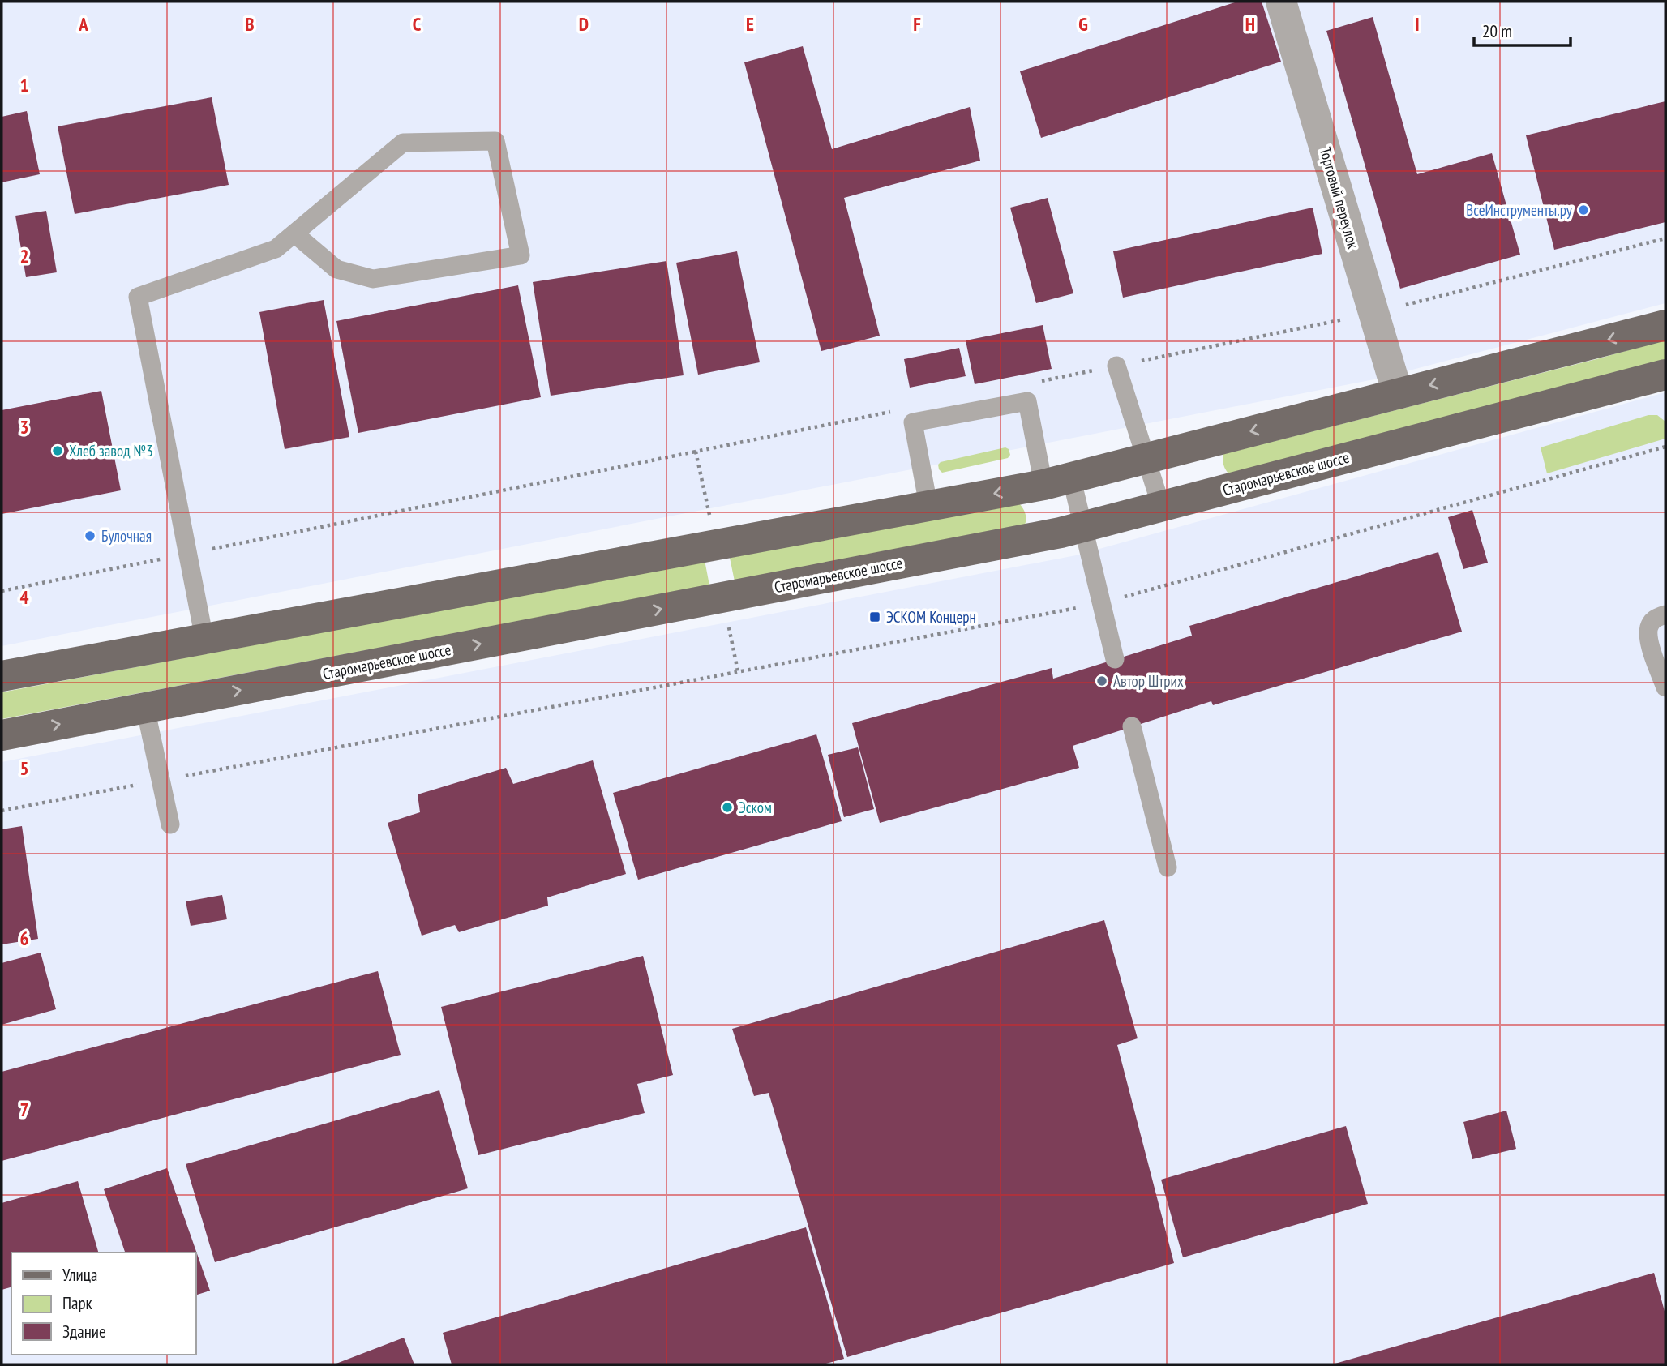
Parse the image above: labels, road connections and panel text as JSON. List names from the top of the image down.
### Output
{
  "streets": {
    "main road": ["Старомарьевское шоссе"],
    "street": ["Торговый переулок"]
  },
  "places": {
    "other": [
      "ВсеИнструменты.ру",
      "Хлеб завод №3",
      "Булочная",
      "Автор Штрих",
      "Эском"
    ],
    "transit": ["ЭСКОМ Концерн"]
  },
  "legend": ["Улица", "Парк", "Здание"],
  "scale_bar": "20 m",
  "grid": {
    "columns": [
      "A",
      "B",
      "C",
      "D",
      "E",
      "F",
      "G",
      "H",
      "I"
    ],
    "rows": [
      "1",
      "2",
      "3",
      "4",
      "5",
      "6",
      "7"
    ]
  }
}
